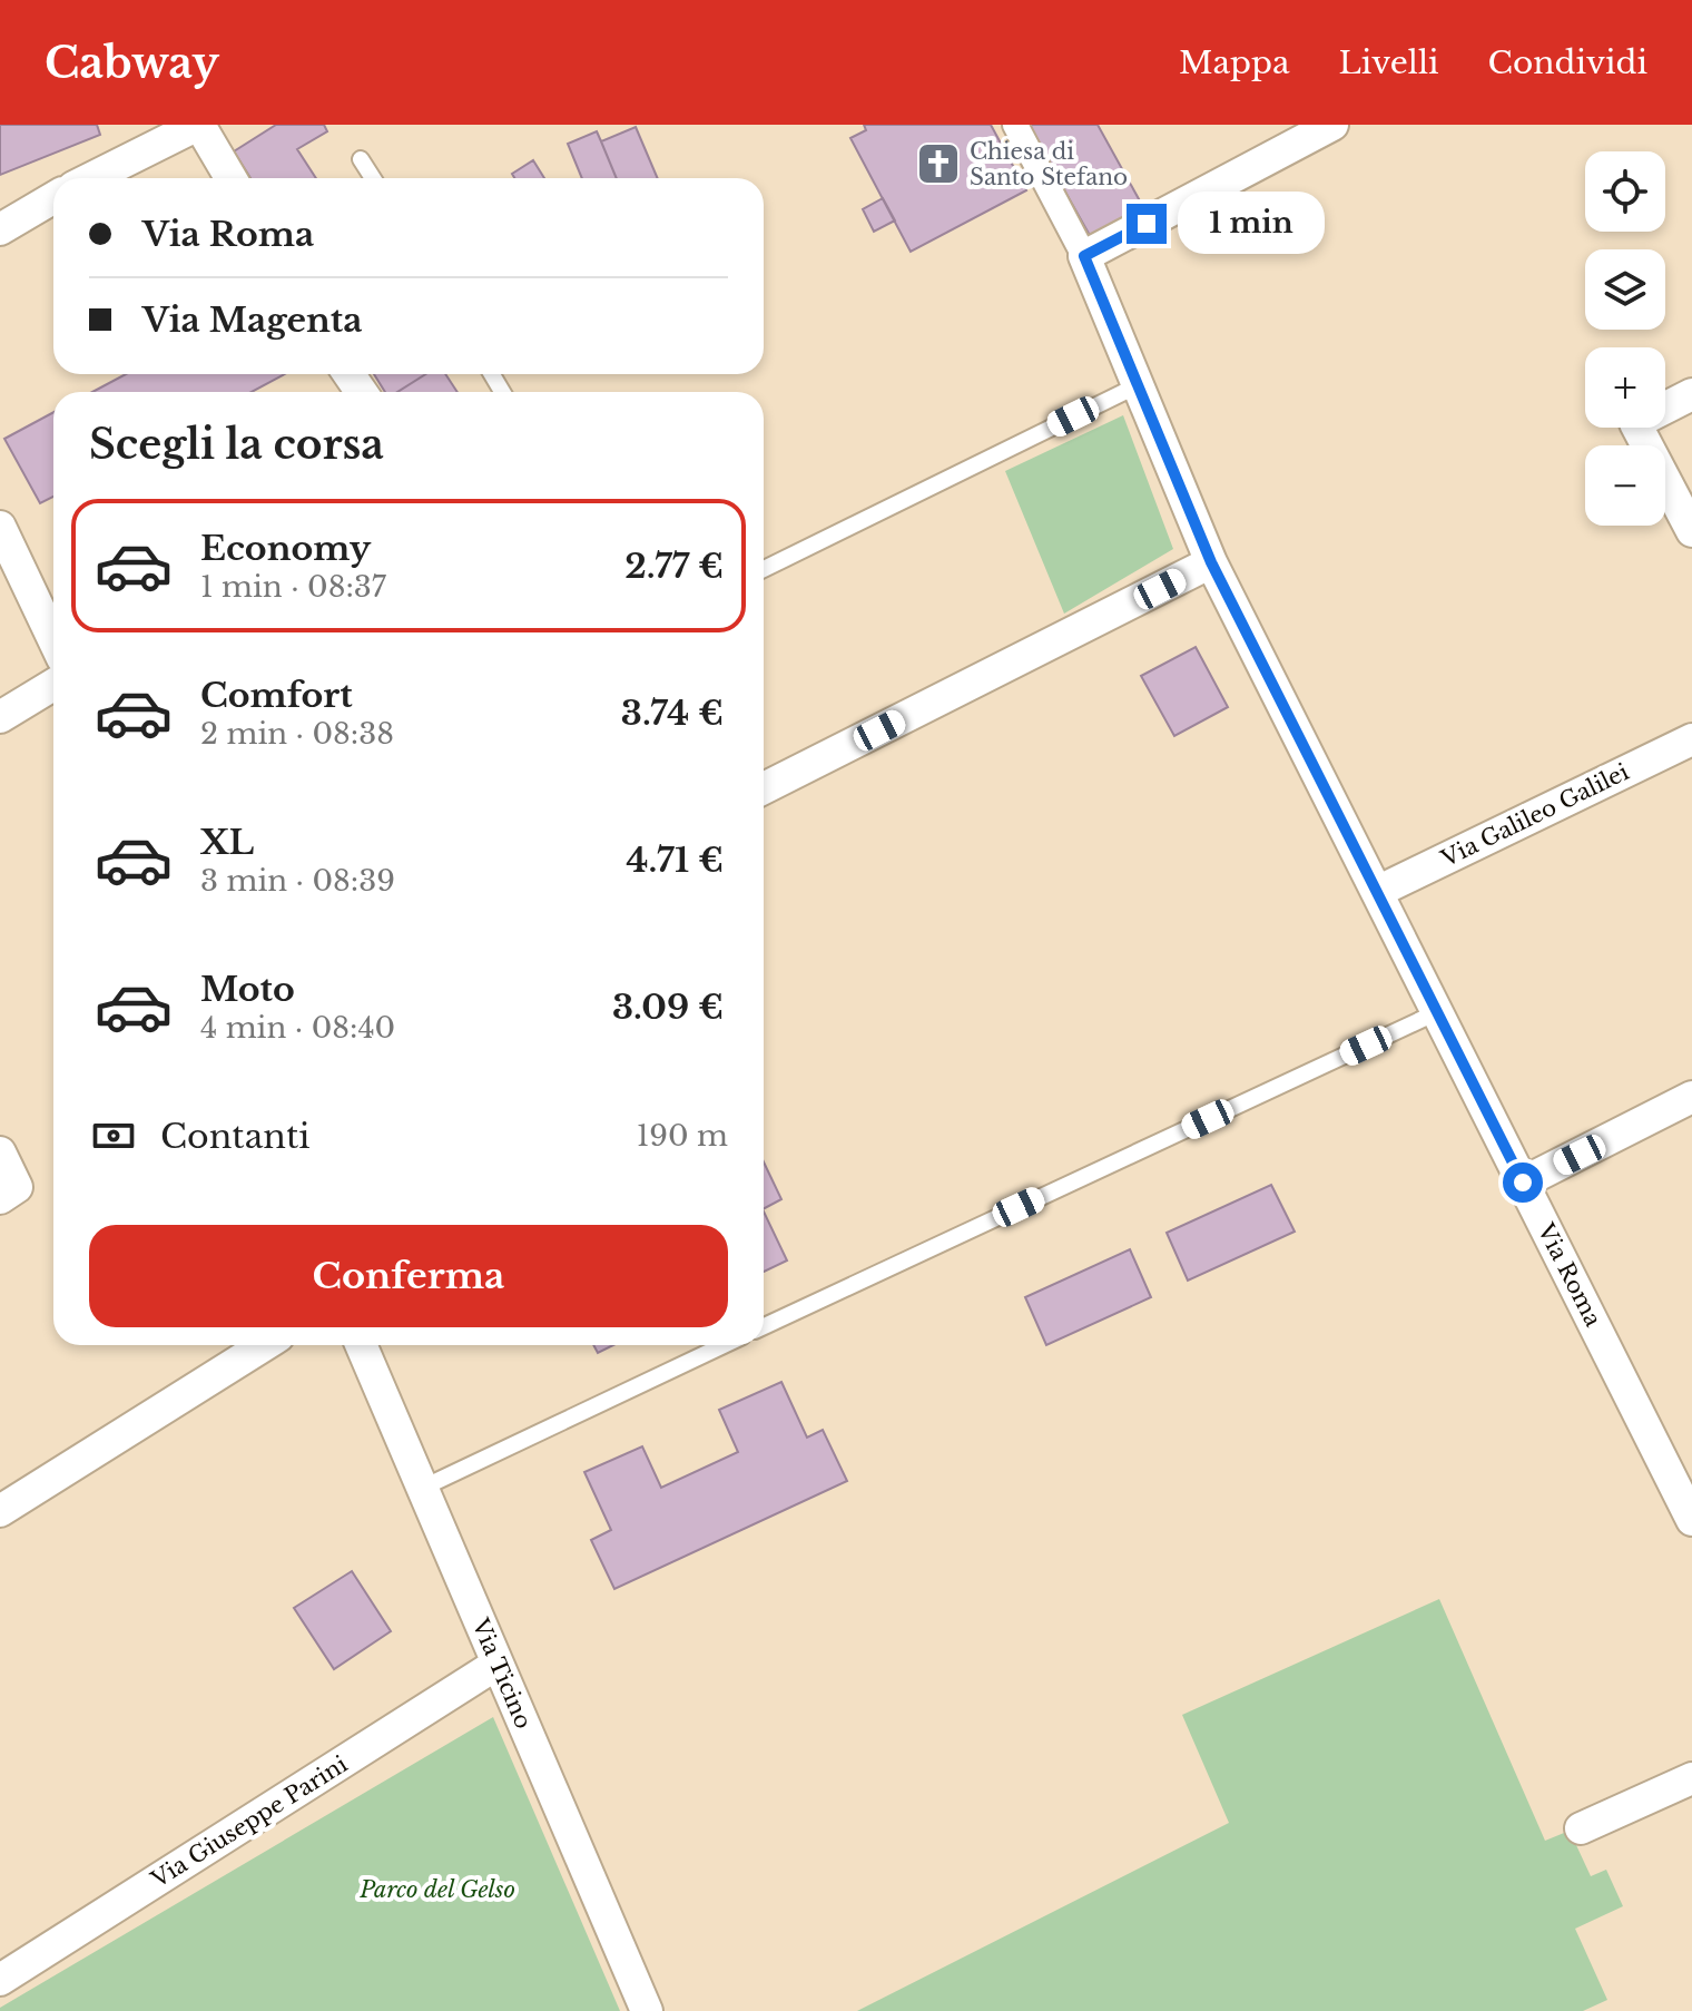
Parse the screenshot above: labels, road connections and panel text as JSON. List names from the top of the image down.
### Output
{
  "streets": {
    "street": [
      "Via Galileo Galilei",
      "Via Roma",
      "Via Ticino",
      "Via Giuseppe Parini"
    ]
  },
  "crossings": [
    ["Via Galileo Galilei", "Via Roma"],
    ["Via Ticino", "Via Giuseppe Parini"]
  ],
  "parks": ["Parco del Gelso"],
  "places": {
    "church": ["Chiesa di Santo Stefano"]
  },
  "page": {
    "header": "Cabway",
    "nav": ["Mappa", "Livelli", "Condividi"],
    "map_buttons": ["+", "−"],
    "banner": ["Via Roma", "Via Magenta"],
    "bubble": "1 min",
    "heading": "Scegli la corsa",
    "list": [
      {
        "name": "Economy",
        "note": "1 min · 08:37",
        "value": "2.77 €"
      },
      {
        "name": "Comfort",
        "note": "2 min · 08:38",
        "value": "3.74 €"
      },
      {
        "name": "XL",
        "note": "3 min · 08:39",
        "value": "4.71 €"
      },
      {
        "name": "Moto",
        "note": "4 min · 08:40",
        "value": "3.09 €"
      }
    ],
    "pay": ["Contanti", "190 m"],
    "buttons": "Conferma"
  }
}
